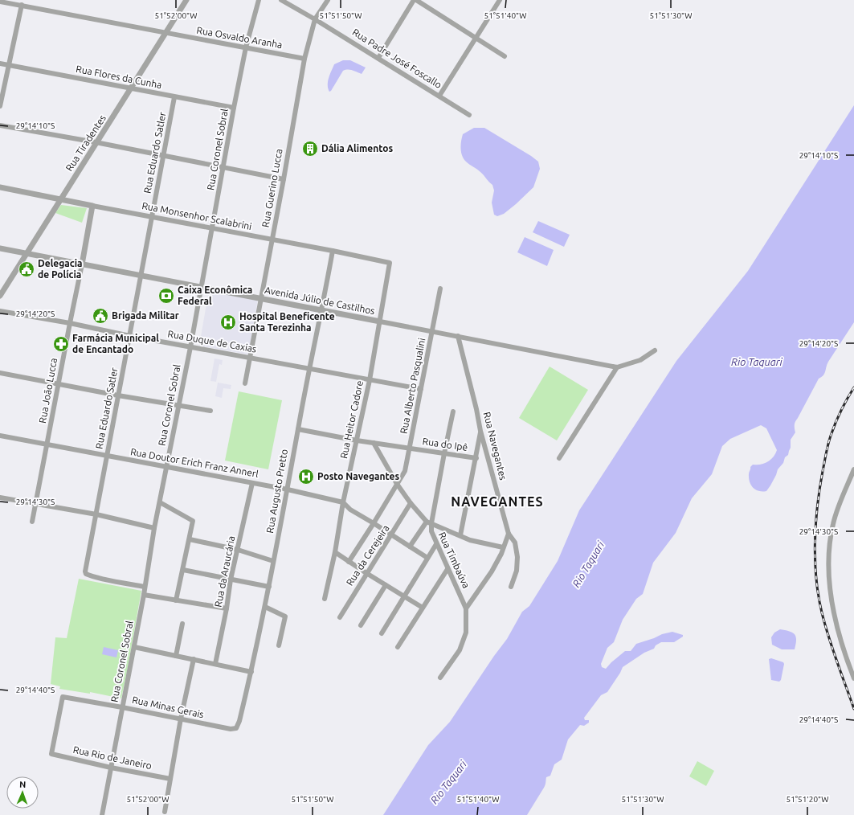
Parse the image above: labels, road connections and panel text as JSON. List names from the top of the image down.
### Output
{
  "streets": {
    "street": [
      "Rua Osvaldo Aranha",
      "Rua Padre José Foscallo",
      "Rua Flores da Cunha",
      "Rua Tiradentes",
      "Rua Coronel Sobral",
      "Rua Eduardo Satler",
      "Rua Guerino Lucca",
      "Rua Monsenhor Scalabrini",
      "Avenida Júlio de Castilhos",
      "Rua Duque de Caxias",
      "Rua Alberto Pasqualini",
      "Rua João Lucca",
      "Rua Heitor Cadore",
      "Rua do Ipê",
      "Rua Navegantes",
      "Rua Doutor Erich Franz Annerl",
      "Rua Augusto Pretto",
      "Rua da Cerejeira",
      "Rua Timbaúva",
      "Rua da Araucária",
      "Rua Minas Gerais",
      "Rua Rio de Janeiro"
    ]
  },
  "crossings": [
    ["Rua Osvaldo Aranha", "Rua Tiradentes"],
    ["Rua Osvaldo Aranha", "Rua Coronel Sobral"],
    ["Rua Osvaldo Aranha", "Rua Guerino Lucca"],
    ["Rua Padre José Foscallo", "Rua Guerino Lucca"],
    ["Rua Flores da Cunha", "Rua Tiradentes"],
    ["Rua Flores da Cunha", "Rua Coronel Sobral"],
    ["Rua Flores da Cunha", "Rua Eduardo Satler"],
    ["Rua Tiradentes", "Rua Monsenhor Scalabrini"],
    ["Rua Tiradentes", "Avenida Júlio de Castilhos"],
    ["Rua Coronel Sobral", "Rua Eduardo Satler"],
    ["Rua Coronel Sobral", "Rua Monsenhor Scalabrini"],
    ["Rua Coronel Sobral", "Avenida Júlio de Castilhos"],
    ["Rua Coronel Sobral", "Rua Duque de Caxias"],
    ["Rua Coronel Sobral", "Rua Doutor Erich Franz Annerl"],
    ["Rua Coronel Sobral", "Rua Minas Gerais"],
    ["Rua Coronel Sobral", "Rua Rio de Janeiro"],
    ["Rua Eduardo Satler", "Rua Monsenhor Scalabrini"],
    ["Rua Eduardo Satler", "Avenida Júlio de Castilhos"],
    ["Rua Eduardo Satler", "Rua Duque de Caxias"],
    ["Rua Eduardo Satler", "Rua Doutor Erich Franz Annerl"],
    ["Rua Guerino Lucca", "Rua Monsenhor Scalabrini"],
    ["Rua Guerino Lucca", "Avenida Júlio de Castilhos"],
    ["Rua Guerino Lucca", "Rua Duque de Caxias"],
    ["Rua Monsenhor Scalabrini", "Rua João Lucca"],
    ["Rua Monsenhor Scalabrini", "Rua Heitor Cadore"],
    ["Rua Monsenhor Scalabrini", "Rua Augusto Pretto"],
    ["Avenida Júlio de Castilhos", "Rua Alberto Pasqualini"],
    ["Avenida Júlio de Castilhos", "Rua João Lucca"],
    ["Avenida Júlio de Castilhos", "Rua Heitor Cadore"],
    ["Avenida Júlio de Castilhos", "Rua Navegantes"],
    ["Avenida Júlio de Castilhos", "Rua Augusto Pretto"],
    ["Rua Duque de Caxias", "Rua Alberto Pasqualini"],
    ["Rua Duque de Caxias", "Rua João Lucca"],
    ["Rua Duque de Caxias", "Rua Heitor Cadore"],
    ["Rua Duque de Caxias", "Rua Augusto Pretto"],
    ["Rua Alberto Pasqualini", "Rua do Ipê"],
    ["Rua Alberto Pasqualini", "Rua Doutor Erich Franz Annerl"],
    ["Rua Alberto Pasqualini", "Rua Timbaúva"],
    ["Rua João Lucca", "Rua Doutor Erich Franz Annerl"],
    ["Rua Heitor Cadore", "Rua do Ipê"],
    ["Rua Heitor Cadore", "Rua Doutor Erich Franz Annerl"],
    ["Rua do Ipê", "Rua Augusto Pretto"],
    ["Rua do Ipê", "Rua Timbaúva"],
    ["Rua Doutor Erich Franz Annerl", "Rua Augusto Pretto"],
    ["Rua Doutor Erich Franz Annerl", "Rua da Cerejeira"],
    ["Rua Doutor Erich Franz Annerl", "Rua da Araucária"],
    ["Rua Augusto Pretto", "Rua Minas Gerais"],
    ["Rua da Cerejeira", "Rua Timbaúva"],
    ["Rua Minas Gerais", "Rua Rio de Janeiro"]
  ],
  "districts": ["NAVEGANTES"],
  "water": ["Rio Taquari"],
  "places": {
    "building": ["Dália Alimentos"],
    "public building": ["Delegacia de Polícia", "Brigada Militar"],
    "bank": ["Caixa Econômica Federal"],
    "hospital": ["Hospital Beneficente Santa Terezinha", "Posto Navegantes"],
    "pharmacy": ["Farmácia Municipal de Encantado"]
  },
  "north": "top",
  "coordinates": [
    "51°52'00\"W",
    "51°51'50\"W",
    "51°51'40\"W",
    "51°51'30\"W",
    "29°14'10\"S",
    "29°14'20\"S",
    "29°14'30\"S",
    "29°14'40\"S",
    "51°51'20\"W"
  ]
}
